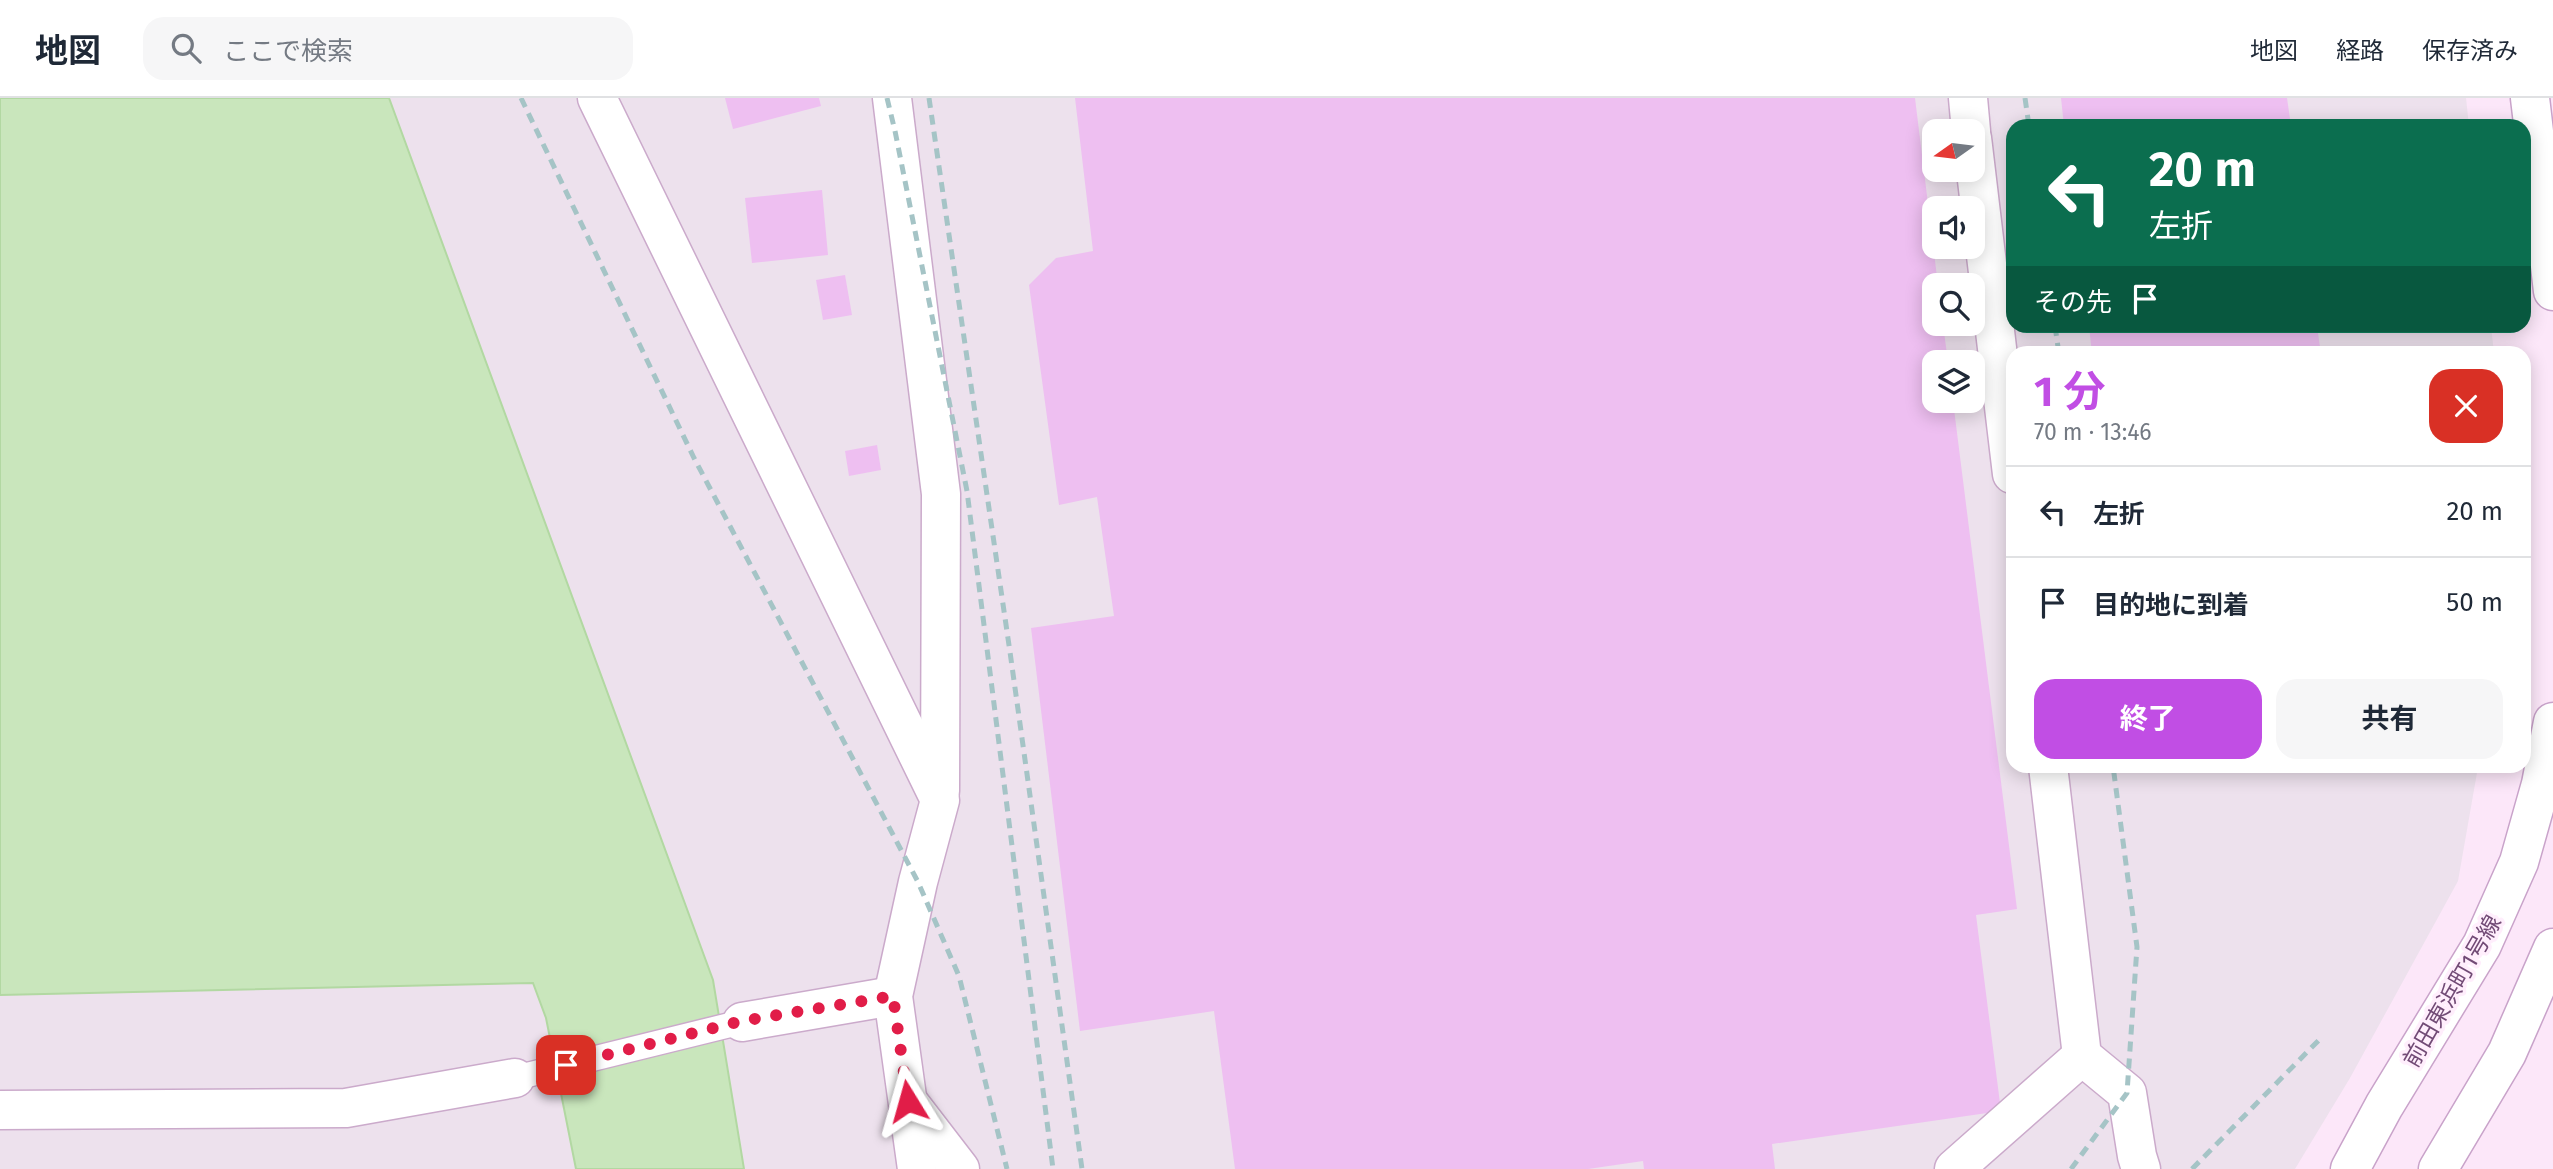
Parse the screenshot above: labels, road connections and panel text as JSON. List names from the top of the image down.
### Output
{
  "streets": {
    "street": ["前田東浜町1号線"]
  },
  "north": "left",
  "page": {
    "header": "地図",
    "search": "ここで検索",
    "nav": ["地図", "経路", "保存済み"],
    "turn": ["20 m", "左折"],
    "then": "その先",
    "heading": ["1 分", "70 m · 13:46"],
    "list": [
      {
        "name": "左折",
        "value": "20 m"
      },
      {
        "name": "目的地に到着",
        "value": "50 m"
      }
    ],
    "buttons": ["終了", "共有"]
  }
}
